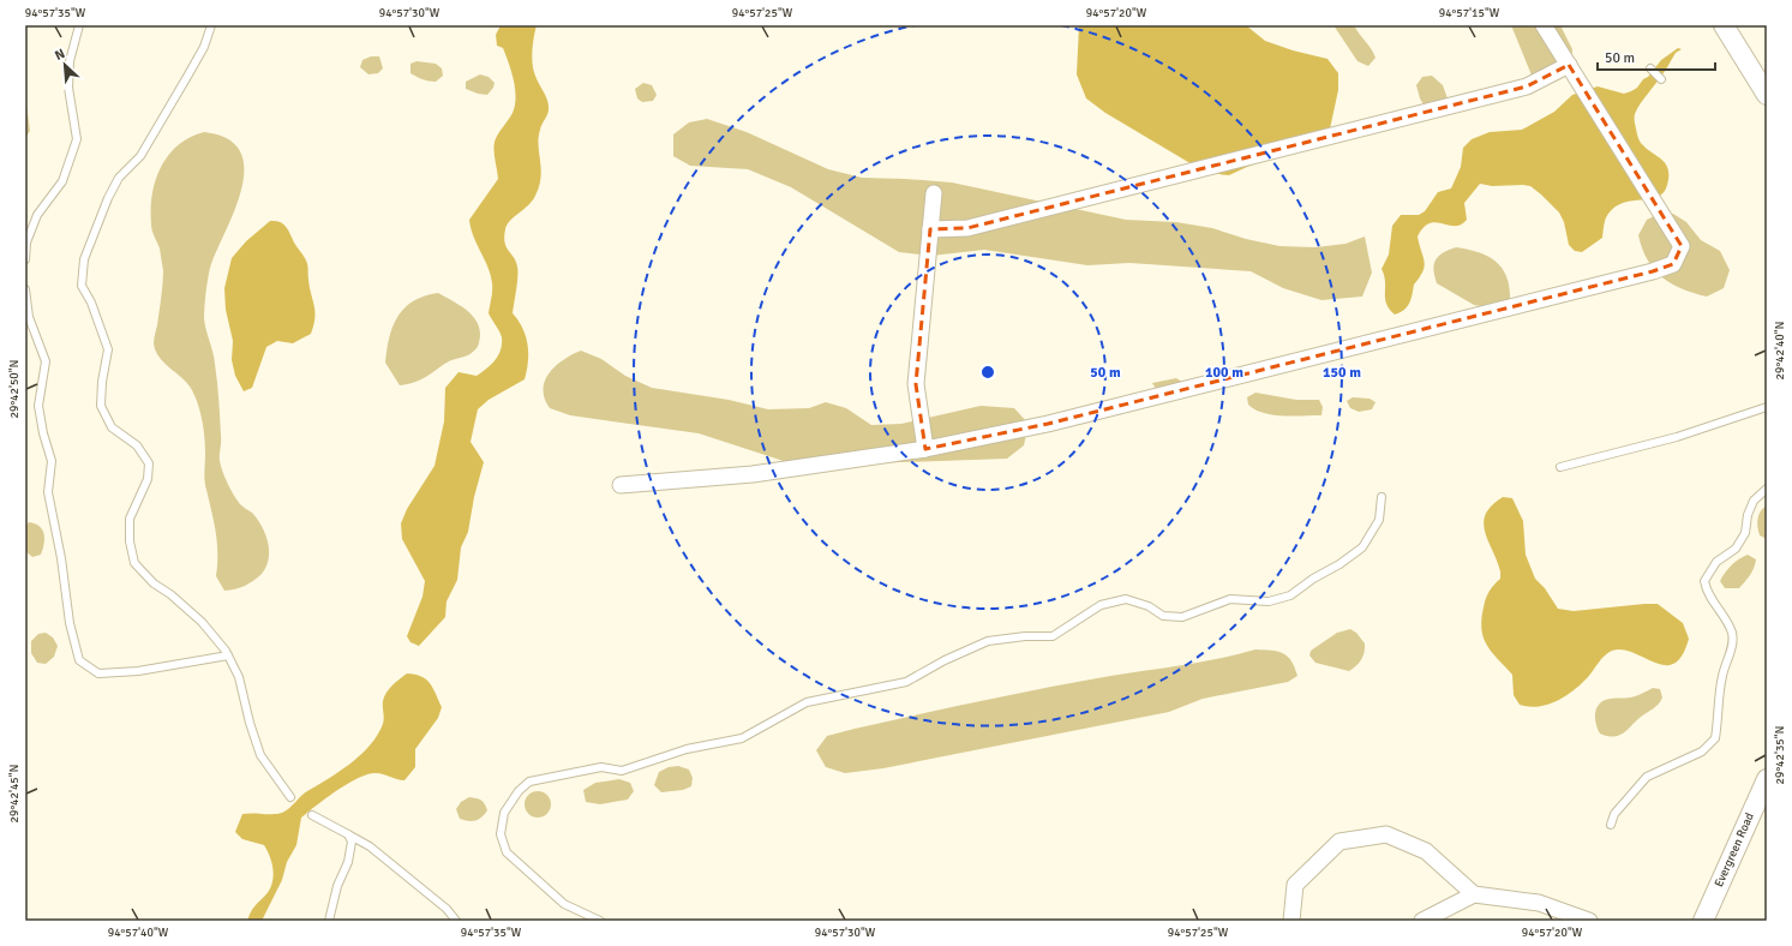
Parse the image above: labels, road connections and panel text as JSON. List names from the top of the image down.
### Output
{
  "streets": {
    "street": ["Evergreen Road"]
  },
  "scale_bar": "50 m",
  "north": "top left",
  "coordinates": [
    "94°57'35\"W",
    "94°57'30\"W",
    "94°57'25\"W",
    "94°57'20\"W",
    "94°57'15\"W",
    "29°42'40\"N",
    "29°42'50\"N",
    "29°42'35\"N",
    "29°42'45\"N",
    "94°57'40\"W"
  ],
  "rings": ["50 m", "100 m", "150 m"]
}
